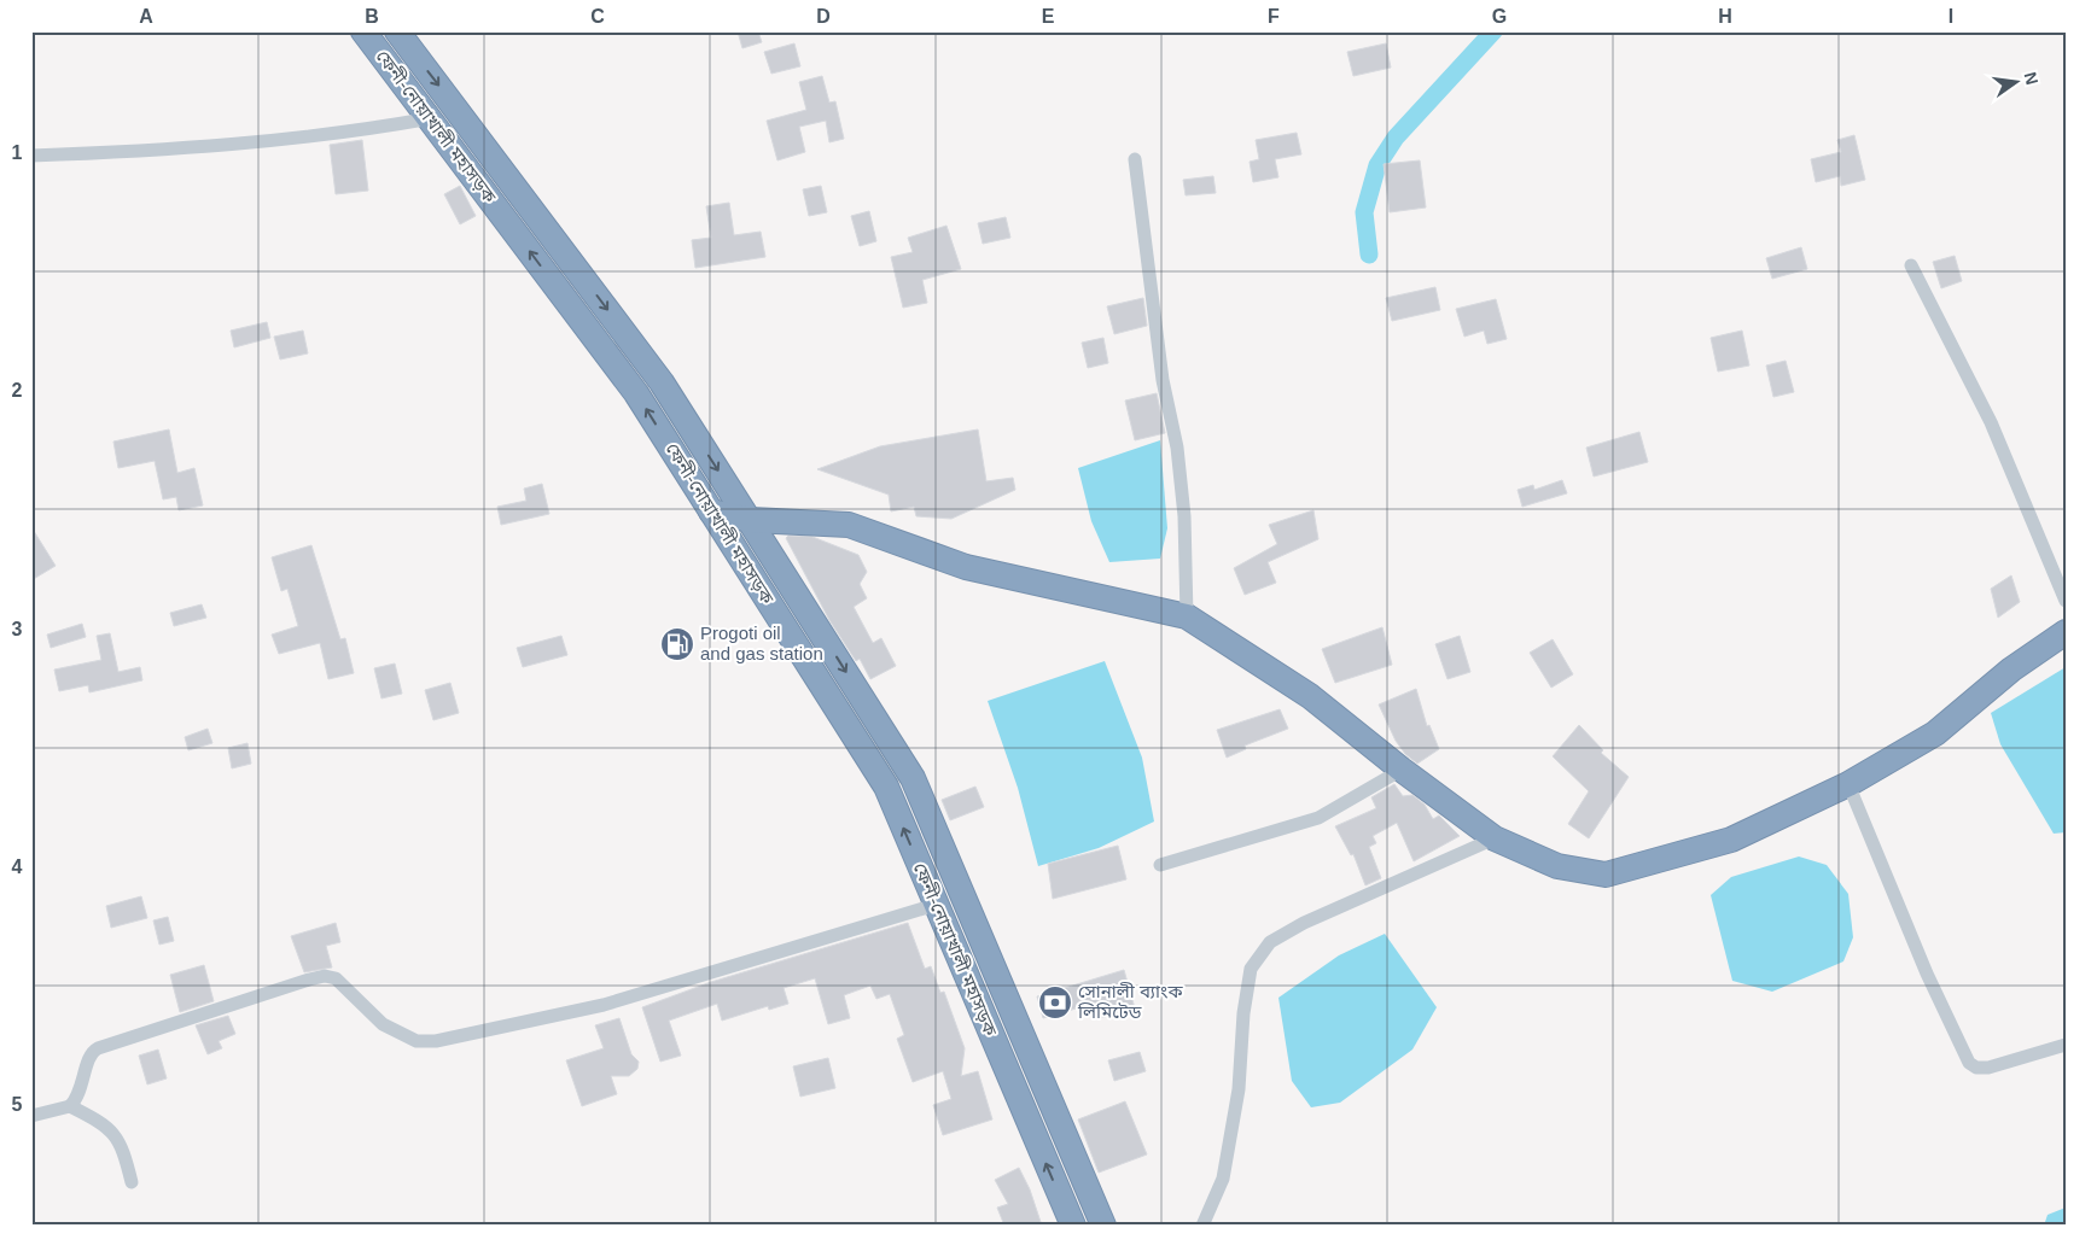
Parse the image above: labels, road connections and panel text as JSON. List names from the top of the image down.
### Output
{
  "streets": {
    "highway": ["ফেনী-নোয়াখালী মহাসড়ক"]
  },
  "places": {
    "fuel station": ["Progoti oil and gas station"],
    "bank": ["সোনালী ব্যাংক লিমিটেড"]
  },
  "north": "right",
  "grid": {
    "columns": [
      "A",
      "B",
      "C",
      "D",
      "E",
      "F",
      "G",
      "H",
      "I"
    ],
    "rows": [
      "1",
      "2",
      "3",
      "4",
      "5"
    ]
  }
}
